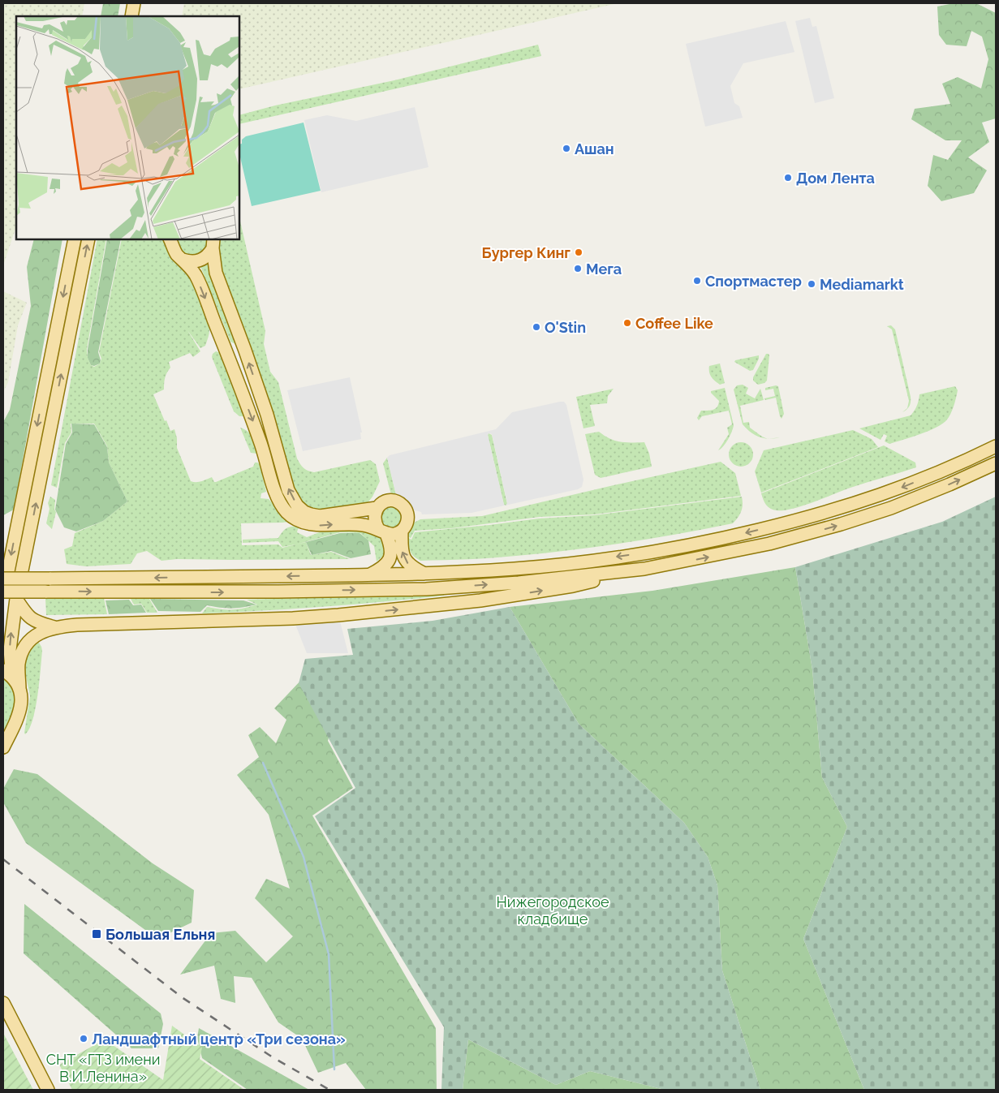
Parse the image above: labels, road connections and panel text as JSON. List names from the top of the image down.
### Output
{
  "parks": ["Нижегородское кладбище", "СНТ «ГТЗ имени В.И.Ленина»"],
  "places": {
    "other": [
      "Ашан",
      "Дом Лента",
      "Бургер Кинг",
      "Мега",
      "Спортмастер",
      "Mediamarkt",
      "Coffee Like",
      "O'Stin",
      "Ландшафтный центр «Три сезона»"
    ],
    "transit": ["Большая Ельня"]
  }
}
